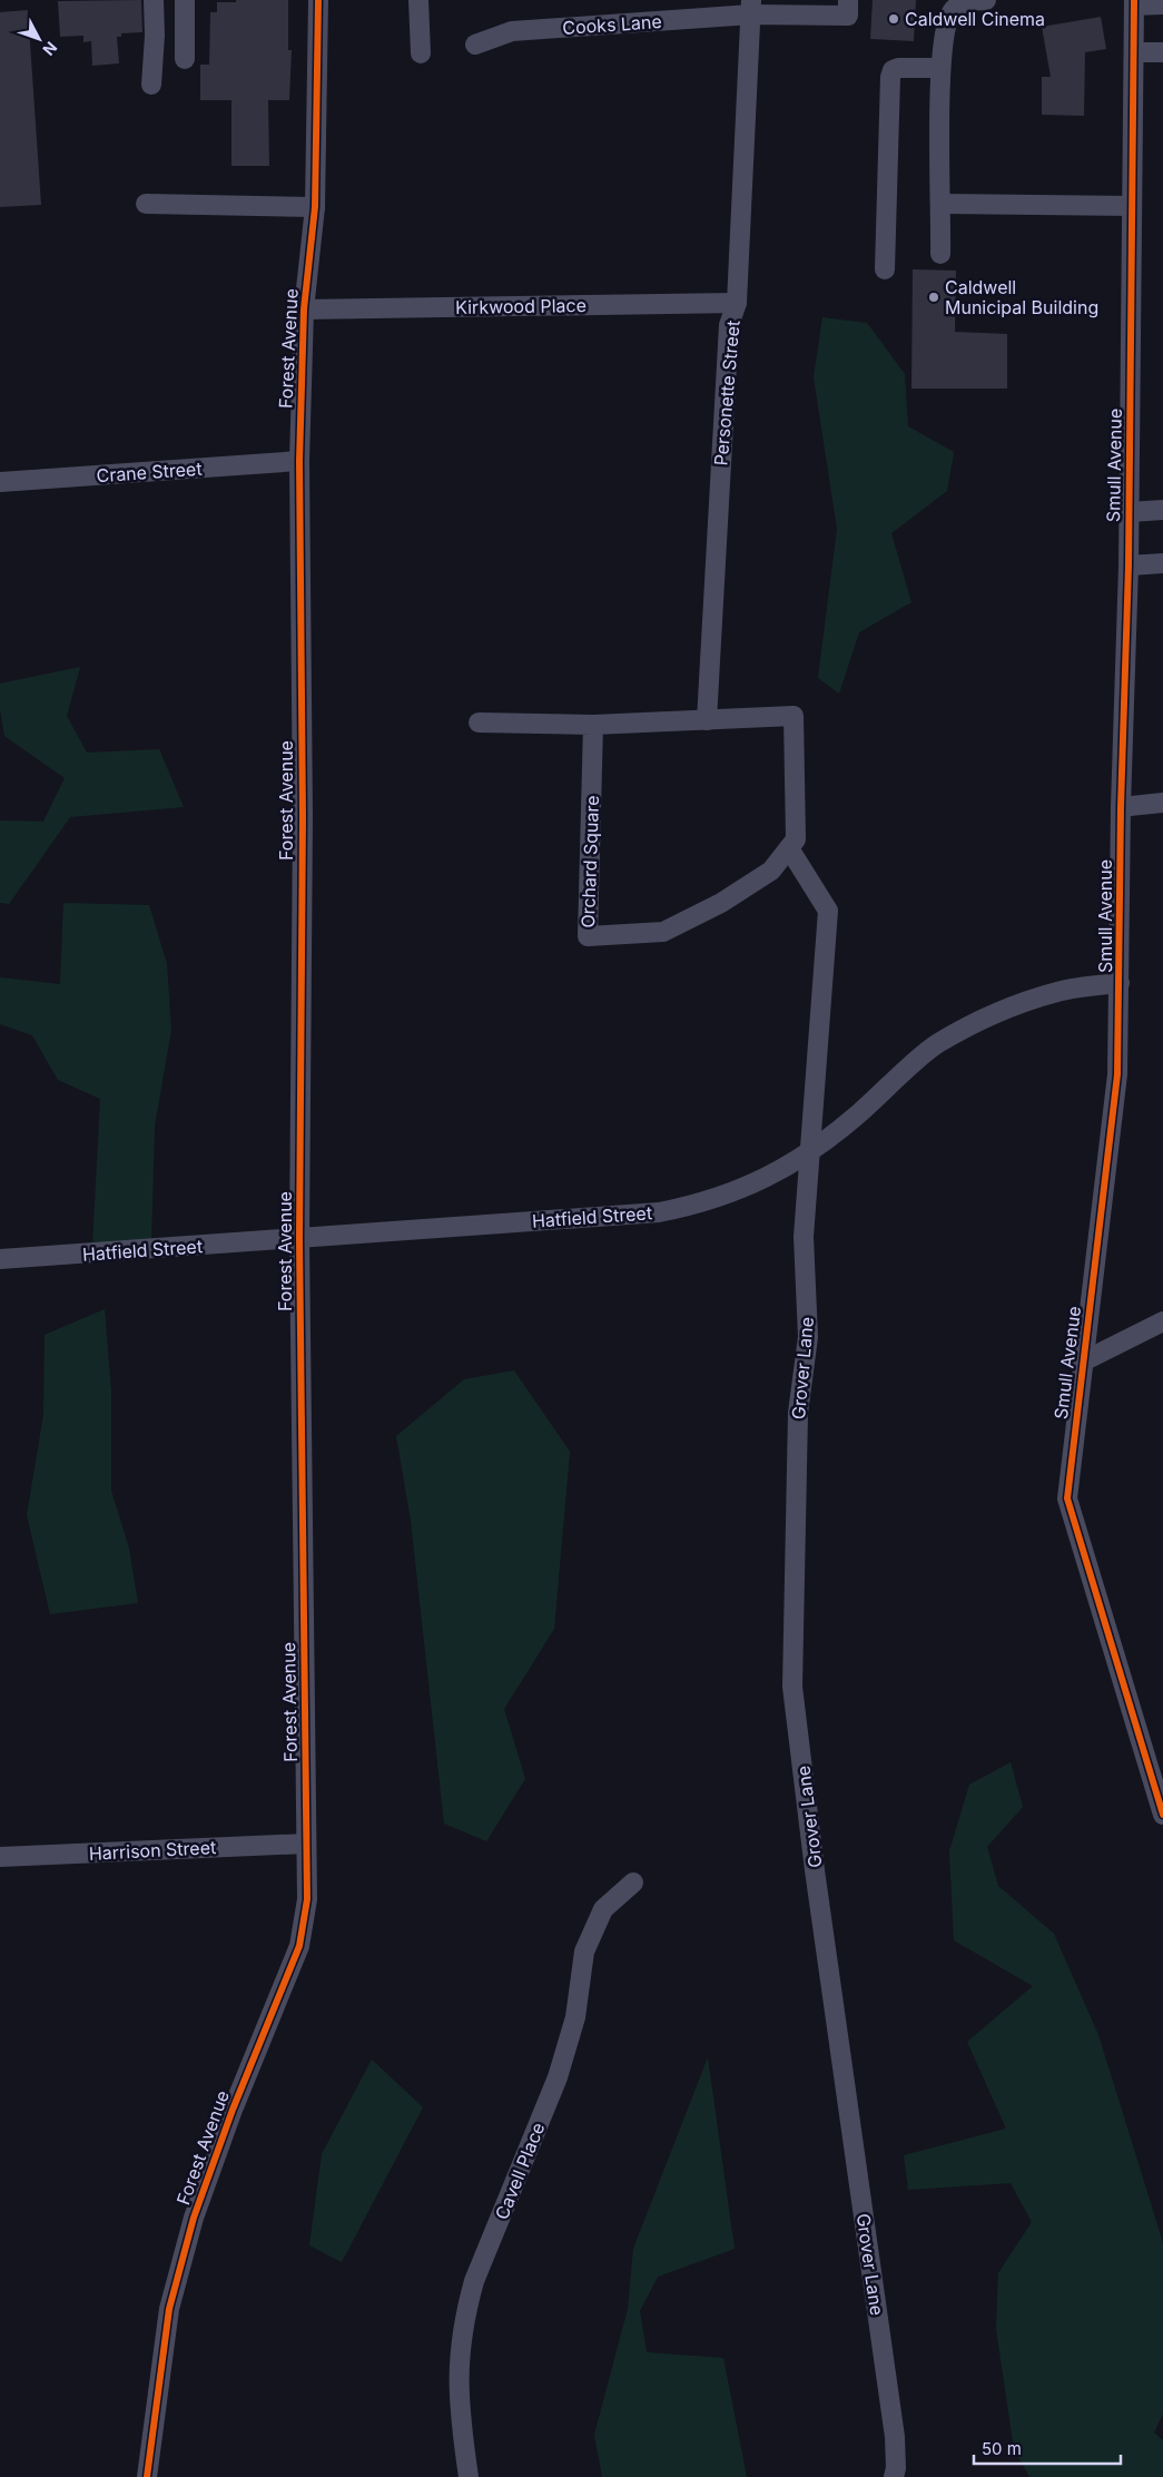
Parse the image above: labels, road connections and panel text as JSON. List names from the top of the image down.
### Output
{
  "streets": {
    "street": [
      "Cooks Lane",
      "Kirkwood Place",
      "Forest Avenue",
      "Personette Street",
      "Smull Avenue",
      "Crane Street",
      "Orchard Square",
      "Hatfield Street",
      "Grover Lane",
      "Harrison Street",
      "Cavell Place"
    ]
  },
  "crossings": [
    ["Cooks Lane", "Personette Street"],
    ["Kirkwood Place", "Forest Avenue"],
    ["Kirkwood Place", "Personette Street"],
    ["Forest Avenue", "Crane Street"],
    ["Forest Avenue", "Hatfield Street"],
    ["Forest Avenue", "Harrison Street"],
    ["Personette Street", "Orchard Square"],
    ["Smull Avenue", "Hatfield Street"],
    ["Hatfield Street", "Grover Lane"]
  ],
  "places": ["Caldwell Cinema", "Caldwell Municipal Building"],
  "scale_bar": "50 m",
  "north": "bottom right"
}
